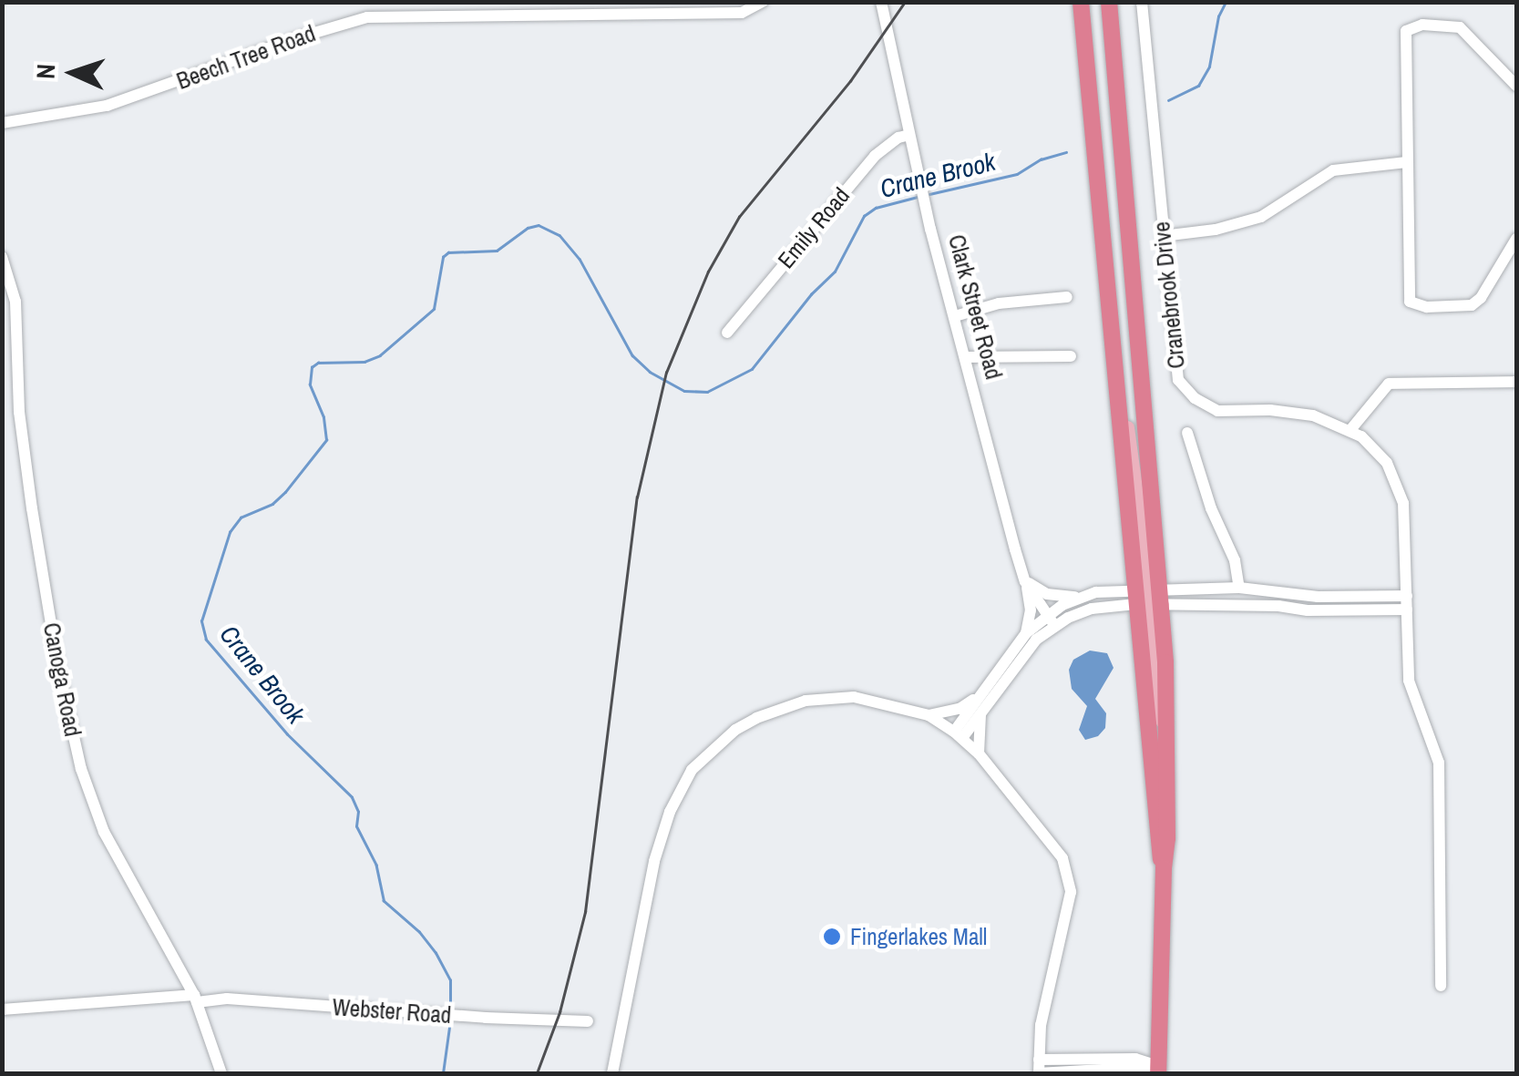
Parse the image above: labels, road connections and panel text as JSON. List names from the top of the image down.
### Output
{
  "streets": {
    "street": [
      "Beech Tree Road",
      "Emily Road",
      "Cranebrook Drive",
      "Clark Street Road",
      "Canoga Road",
      "Webster Road"
    ]
  },
  "crossings": [
    ["Emily Road", "Clark Street Road"],
    ["Canoga Road", "Webster Road"]
  ],
  "water": ["Crane Brook"],
  "places": ["Fingerlakes Mall"],
  "north": "left"
}
